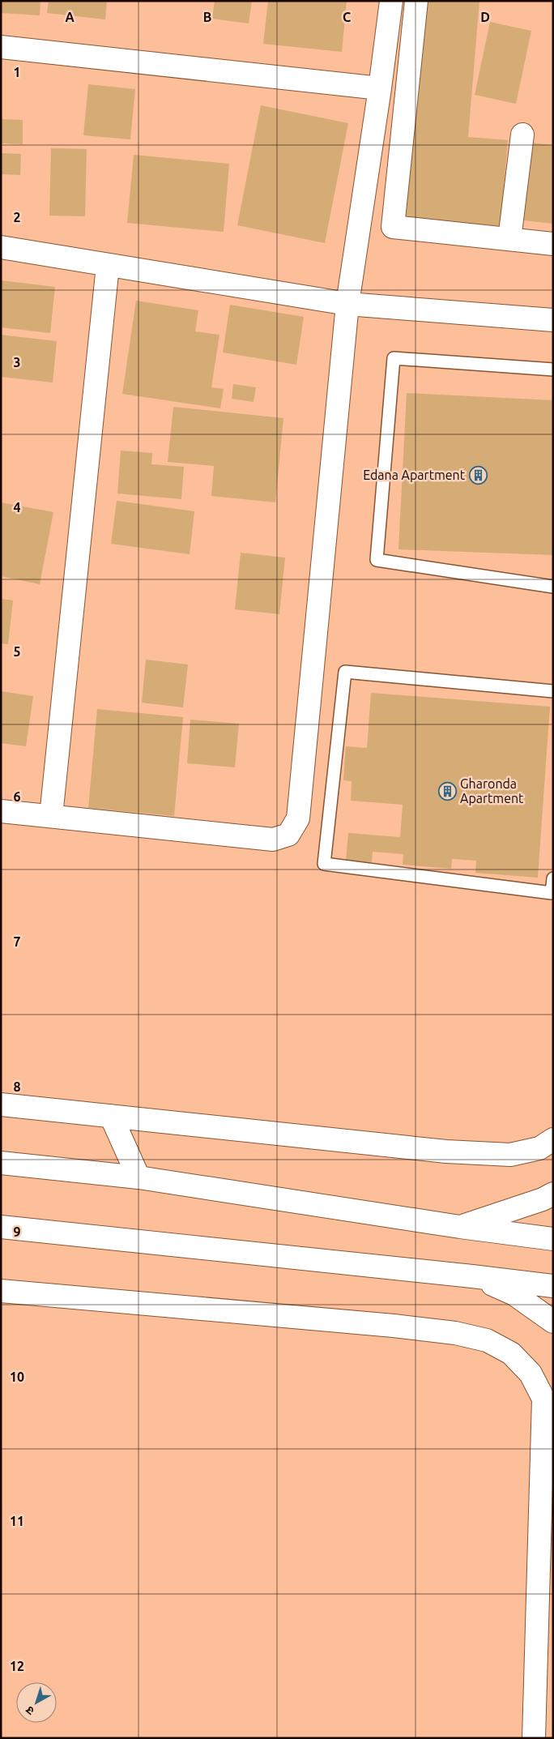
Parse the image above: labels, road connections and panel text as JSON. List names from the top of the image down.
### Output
{
  "places": {
    "building": ["Edana Apartment", "Gharonda Apartment"]
  },
  "north": "bottom left",
  "grid": {
    "columns": [
      "A",
      "B",
      "C",
      "D"
    ],
    "rows": [
      "1",
      "2",
      "3",
      "4",
      "5",
      "6",
      "7",
      "8",
      "9",
      "10",
      "11",
      "12"
    ]
  }
}
